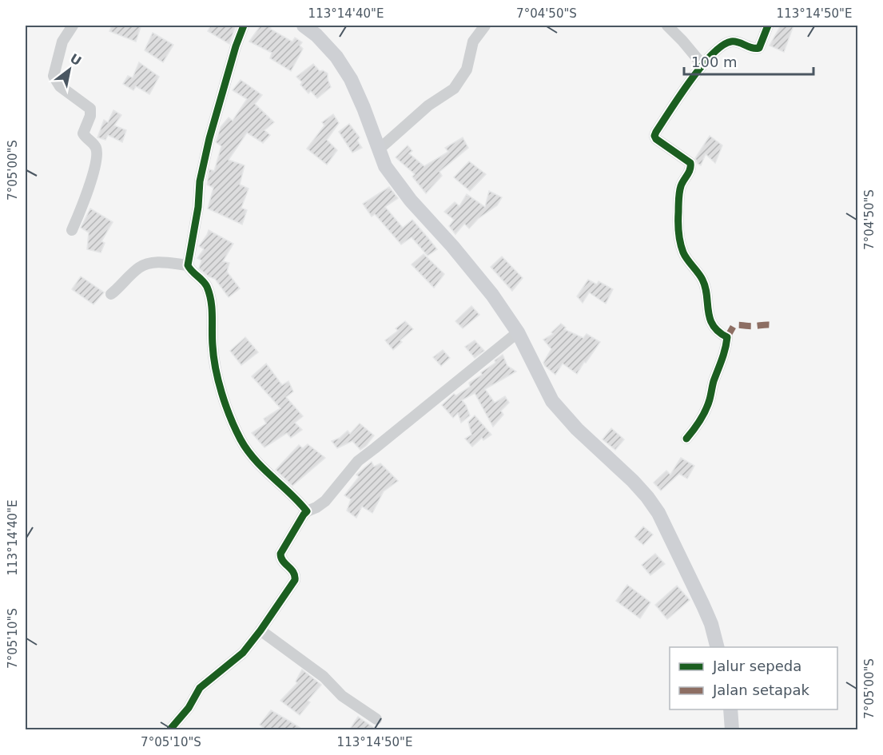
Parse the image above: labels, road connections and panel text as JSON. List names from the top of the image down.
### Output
{
  "legend": ["Jalur sepeda", "Jalan setapak"],
  "scale_bar": "100 m",
  "north": "top right",
  "coordinates": [
    "113°14'40\"E",
    "7°04'50\"S",
    "113°14'50\"E",
    "7°05'00\"S",
    "7°05'10\"S"
  ]
}
